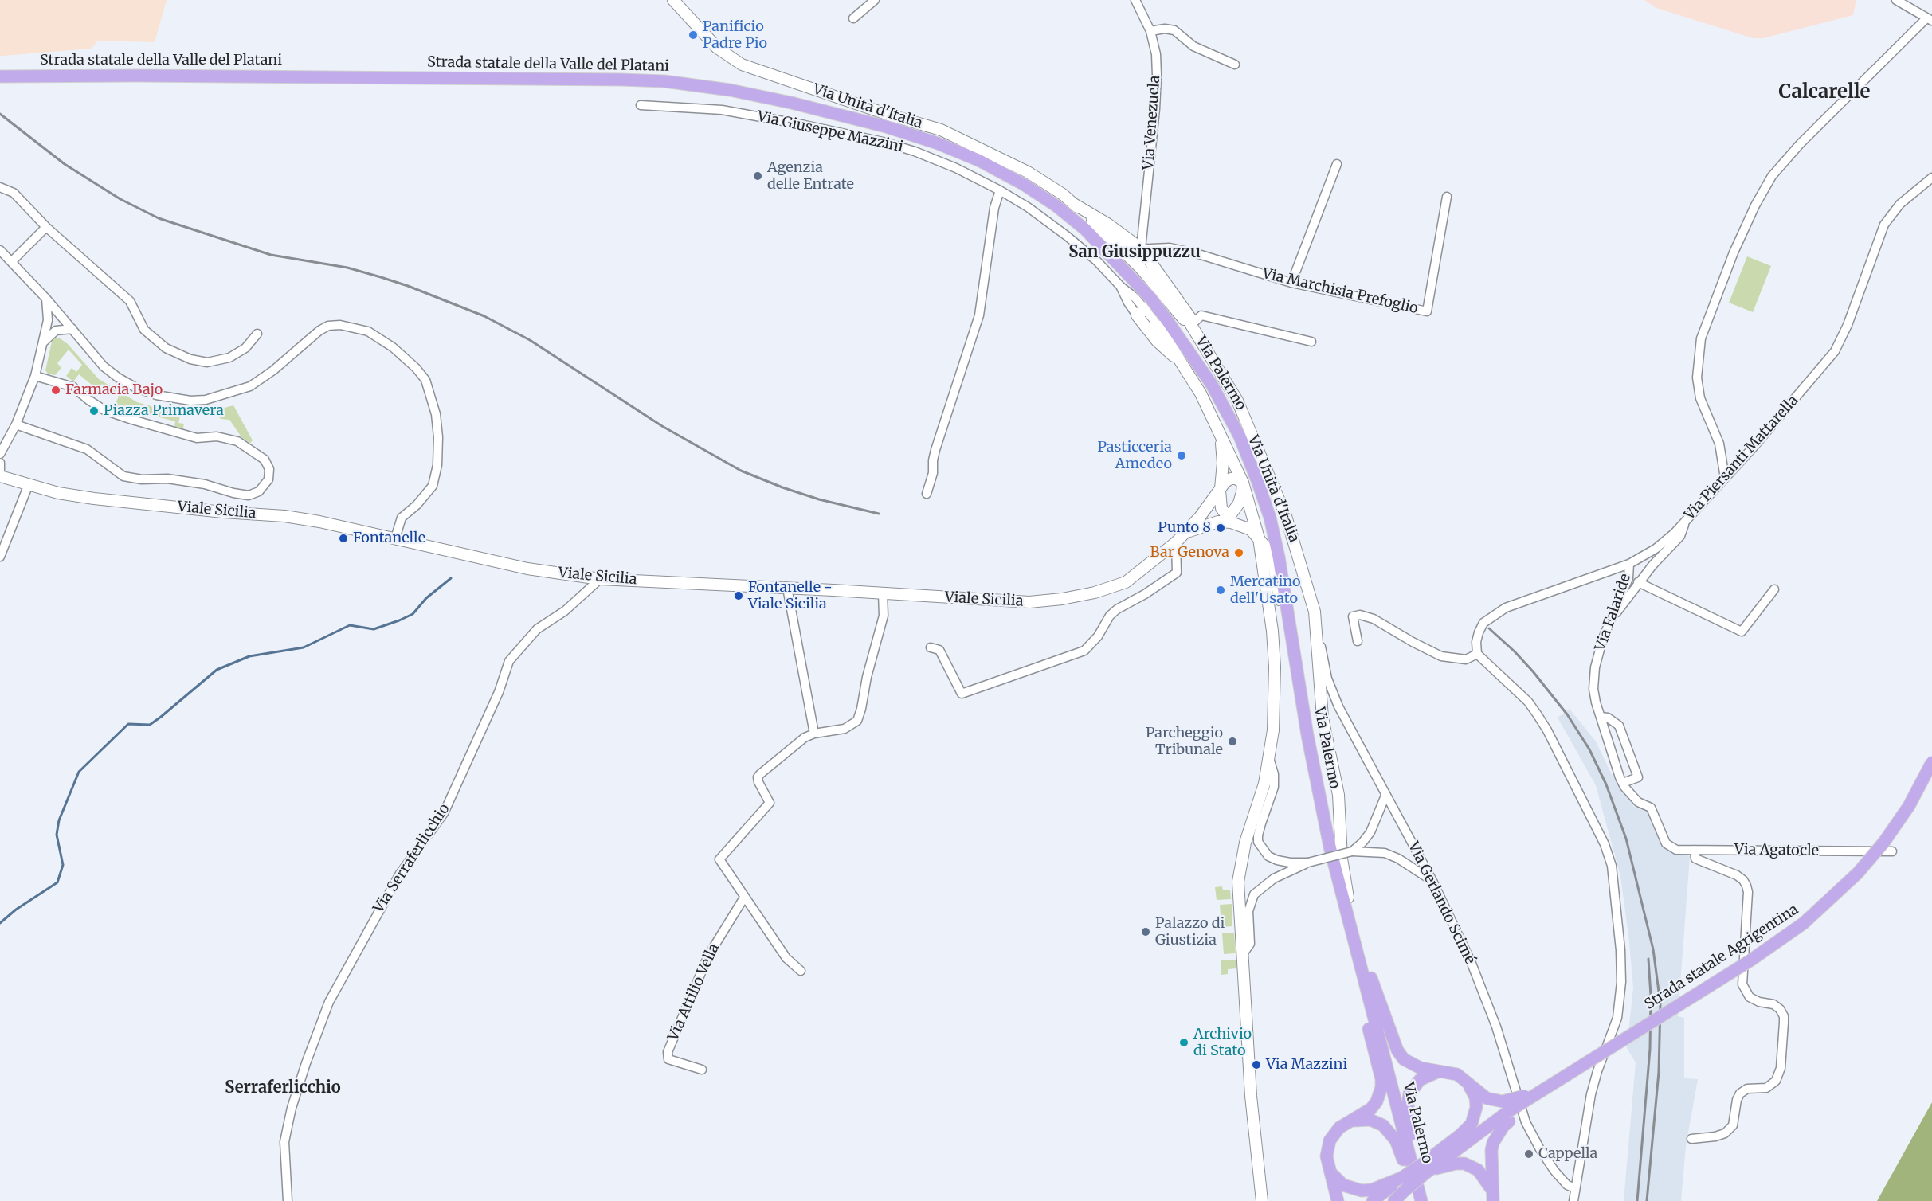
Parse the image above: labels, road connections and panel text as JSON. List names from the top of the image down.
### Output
{
  "streets": {
    "main road": ["Strada statale della Valle del Platani", "Via Palermo", "Strada statale Agrigentina"],
    "street": [
      "Via Unità d'Italia",
      "Via Venezuela",
      "Via Giuseppe Mazzini",
      "Via Marchisia Prefoglio",
      "Via Piersanti Mattarella",
      "Viale Sicilia",
      "Via Falaride",
      "Via Agatocle",
      "Via Serraferlicchio",
      "Via Gerlando Scimé",
      "Via Attilio Vella"
    ]
  },
  "crossings": [
    ["Strada statale della Valle del Platani", "Via Giuseppe Mazzini"],
    ["Strada statale della Valle del Platani", "Via Palermo"],
    ["Via Unità d'Italia", "Via Venezuela"],
    ["Via Unità d'Italia", "Via Marchisia Prefoglio"],
    ["Via Unità d'Italia", "Via Palermo"],
    ["Via Unità d'Italia", "Via Gerlando Scimé"],
    ["Via Venezuela", "Via Marchisia Prefoglio"],
    ["Via Giuseppe Mazzini", "Via Palermo"],
    ["Via Giuseppe Mazzini", "Viale Sicilia"],
    ["Via Piersanti Mattarella", "Via Falaride"],
    ["Viale Sicilia", "Via Serraferlicchio"],
    ["Via Falaride", "Via Agatocle"]
  ],
  "districts": ["Calcarelle", "San Giusippuzzu", "Serraferlicchio"],
  "places": [
    "Panificio Padre Pio",
    "Agenzia delle Entrate",
    "Farmacia Bajo",
    "Piazza Primavera",
    "Pasticceria Amedeo",
    "Punto 8",
    "Fontanelle",
    "Bar Genova",
    "Mercatino dell'Usato",
    "Fontanelle - Viale Sicilia",
    "Parcheggio Tribunale",
    "Palazzo di Giustizia",
    "Archivio di Stato",
    "Via Mazzini",
    "Cappella"
  ]
}
